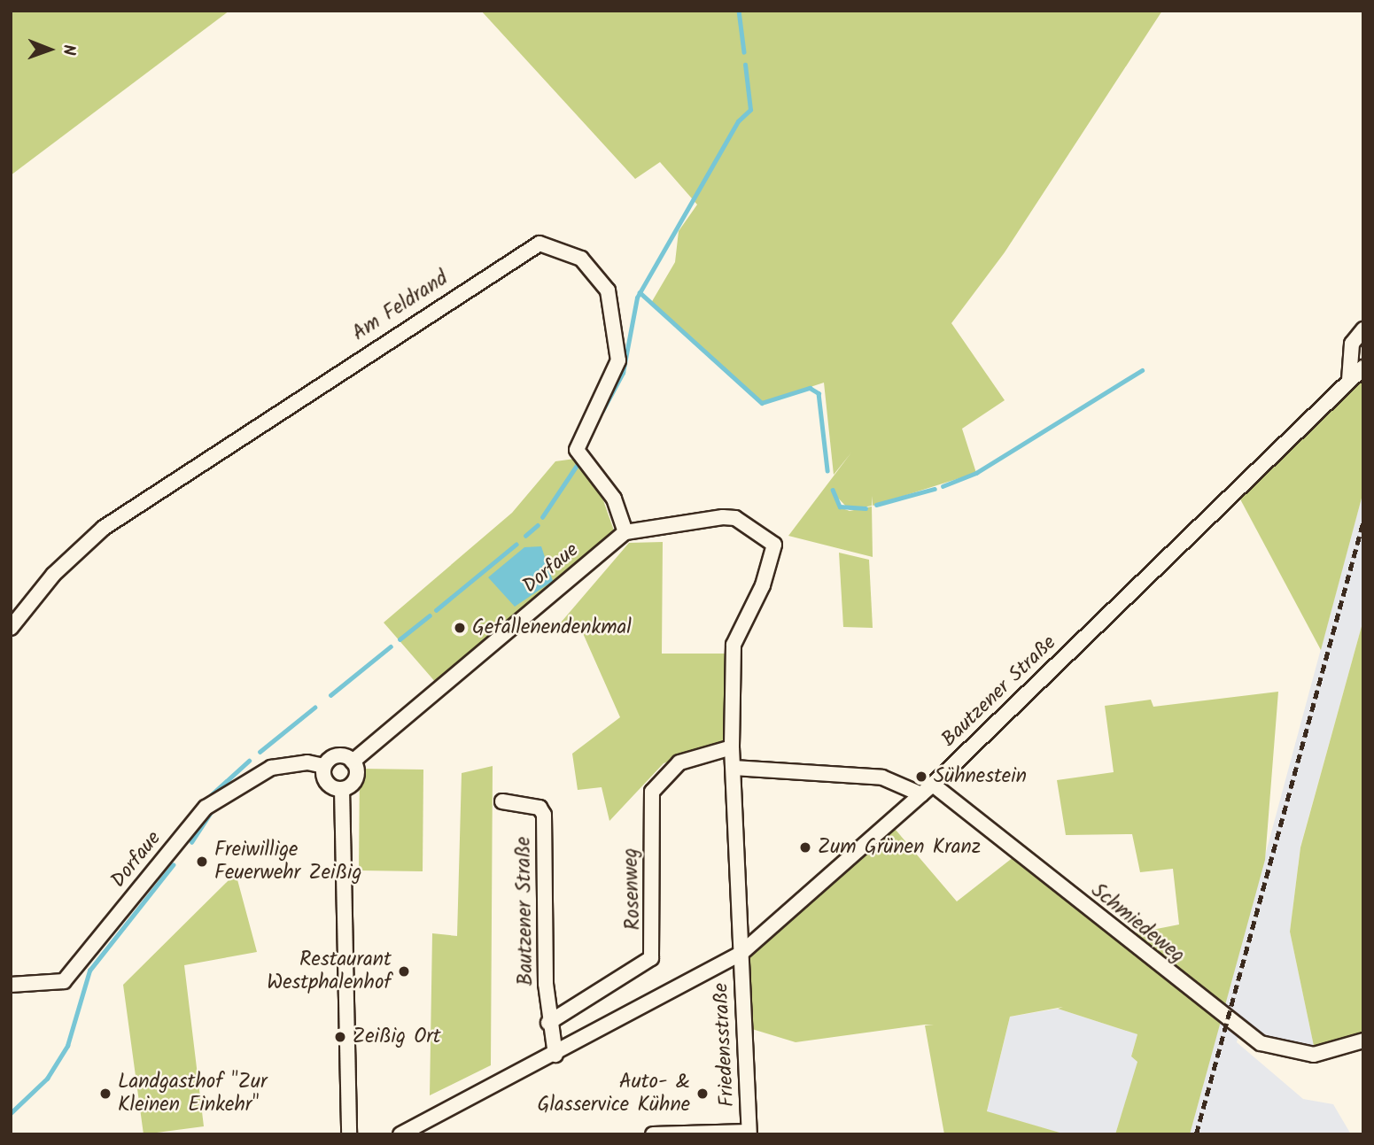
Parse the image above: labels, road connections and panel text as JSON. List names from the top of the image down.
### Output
{
  "streets": {
    "street": [
      "Am Feldrand",
      "Dorfaue",
      "Bautzener Straße",
      "Rosenweg",
      "Schmiedeweg",
      "Friedensstraße"
    ]
  },
  "crossings": [
    ["Am Feldrand", "Dorfaue"],
    ["Bautzener Straße", "Rosenweg"],
    ["Bautzener Straße", "Schmiedeweg"],
    ["Bautzener Straße", "Friedensstraße"]
  ],
  "places": [
    "Gefallenendenkmal",
    "Sühnestein",
    "Zum Grünen Kranz",
    "Freiwillige Feuerwehr Zeißig",
    "Restaurant Westphalenhof",
    "Zeißig Ort",
    "Landgasthof \"Zur Kleinen Einkehr\"",
    "Auto- & Glasservice Kühne"
  ],
  "north": "right"
}
